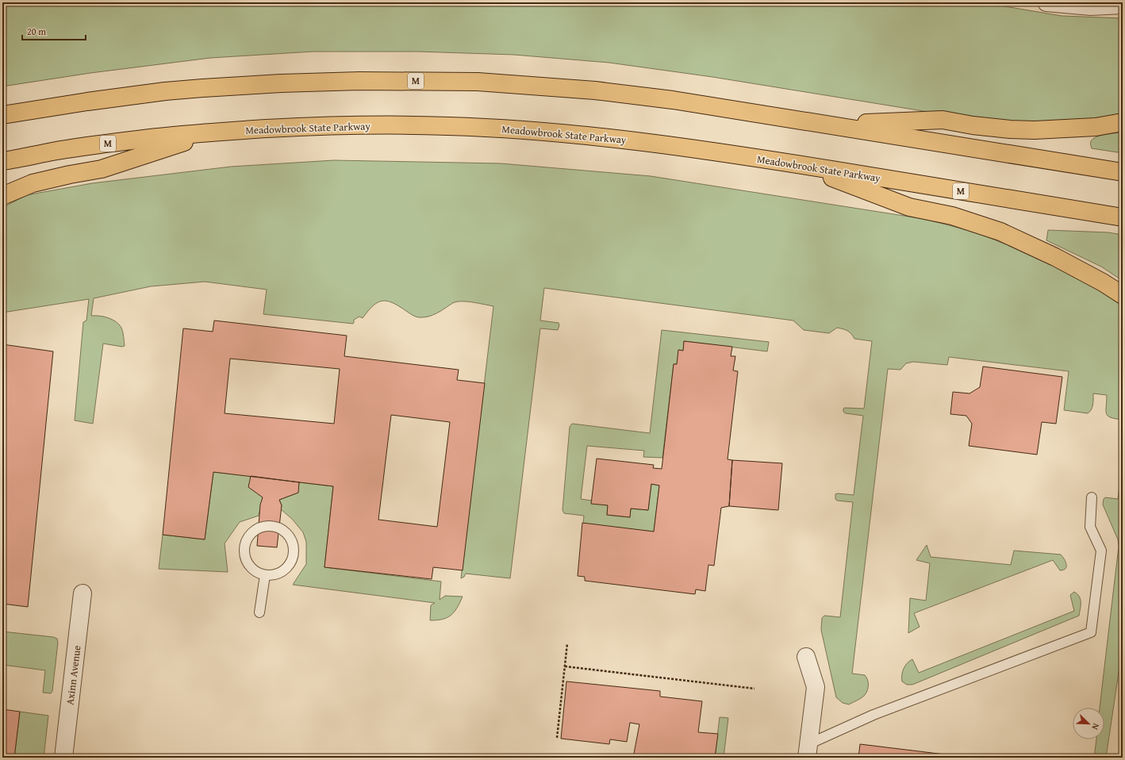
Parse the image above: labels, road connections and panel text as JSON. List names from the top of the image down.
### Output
{
  "streets": {
    "highway": ["M", "Meadowbrook State Parkway"],
    "street": ["Axinn Avenue"]
  },
  "scale_bar": "20 m",
  "north": "bottom right"
}
